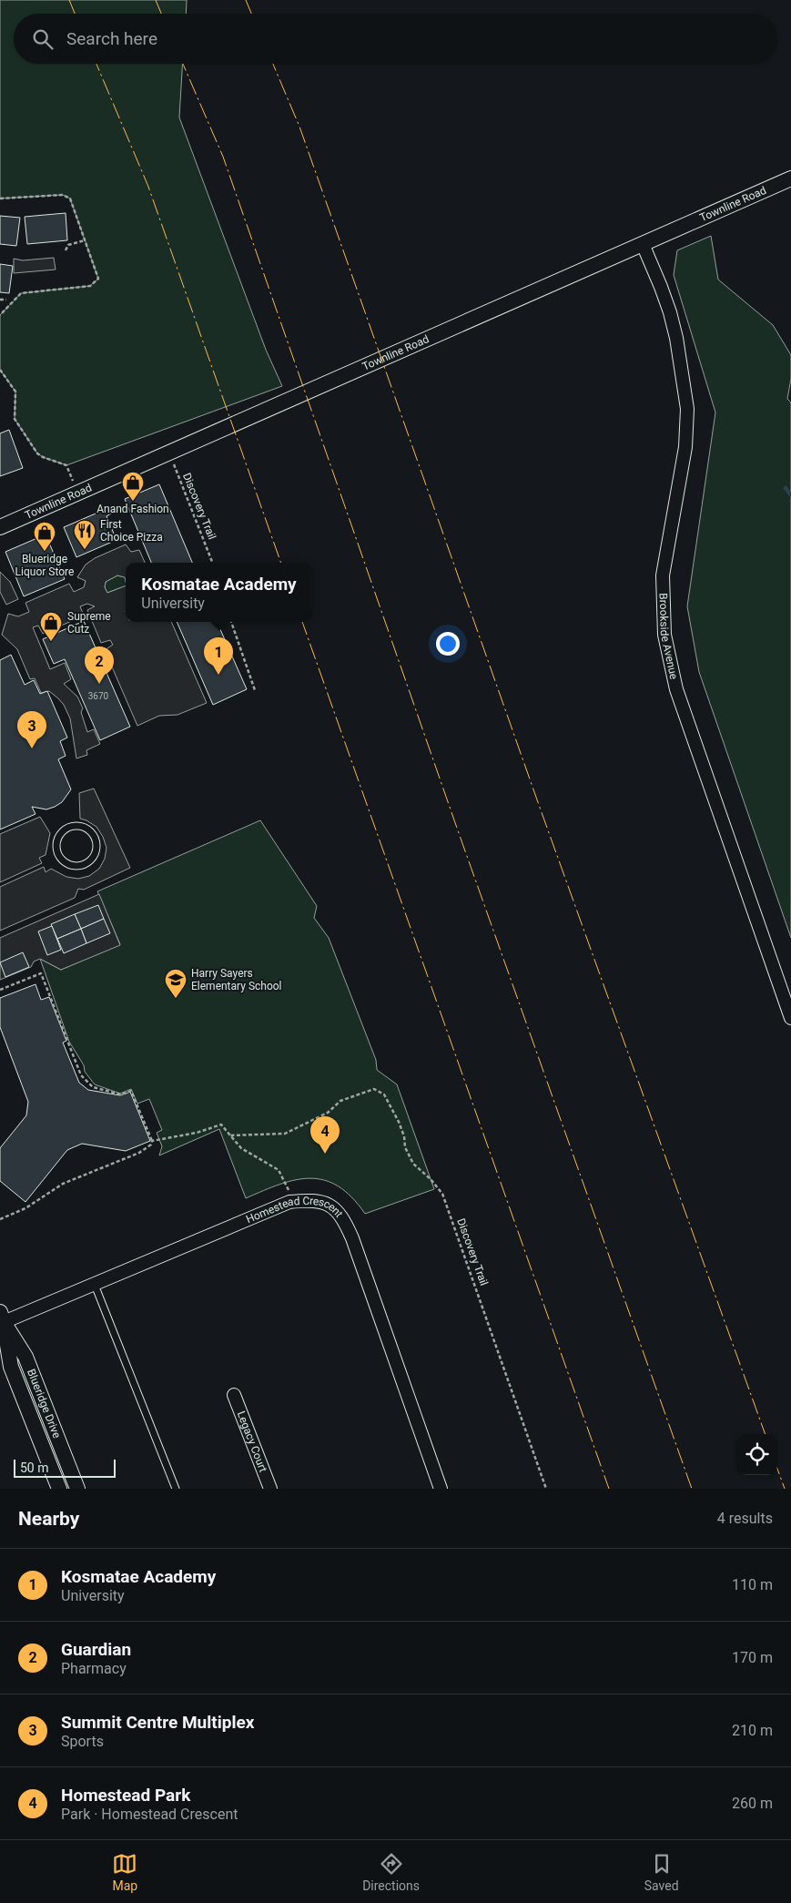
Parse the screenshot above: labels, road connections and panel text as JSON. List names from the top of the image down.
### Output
{
  "streets": {
    "street": [
      "Townline Road",
      "Brookside Avenue",
      "Homestead Crescent",
      "Blueridge Drive",
      "Legacy Court"
    ],
    "path": ["Discovery Trail"]
  },
  "crossings": [
    ["Townline Road", "Discovery Trail"],
    ["Townline Road", "Brookside Avenue"],
    ["Homestead Crescent", "Blueridge Drive"]
  ],
  "places": {
    "shop": ["Anand Fashion", "Blueridge Liquor Store", "Supreme Cutz"],
    "restaurant": ["First Choice Pizza"],
    "school or university": ["Harry Sayers Elementary School"]
  },
  "house_numbers": ["3670"],
  "scale_bar": "50 m",
  "page": {
    "search": "Search here",
    "popup": ["Kosmatae Academy", "University"],
    "pins": [
      "1",
      "2",
      "3",
      "4"
    ],
    "scale": "50 m",
    "heading": ["Nearby", "4 results"],
    "list": [
      {
        "mark": "1",
        "name": "Kosmatae Academy",
        "note": "University",
        "value": "110 m"
      },
      {
        "mark": "2",
        "name": "Guardian",
        "note": "Pharmacy",
        "value": "170 m"
      },
      {
        "mark": "3",
        "name": "Summit Centre Multiplex",
        "note": "Sports",
        "value": "210 m"
      },
      {
        "mark": "4",
        "name": "Homestead Park",
        "note": "Park · Homestead Crescent",
        "value": "260 m"
      }
    ],
    "nav": ["Map", "Directions", "Saved"]
  }
}
